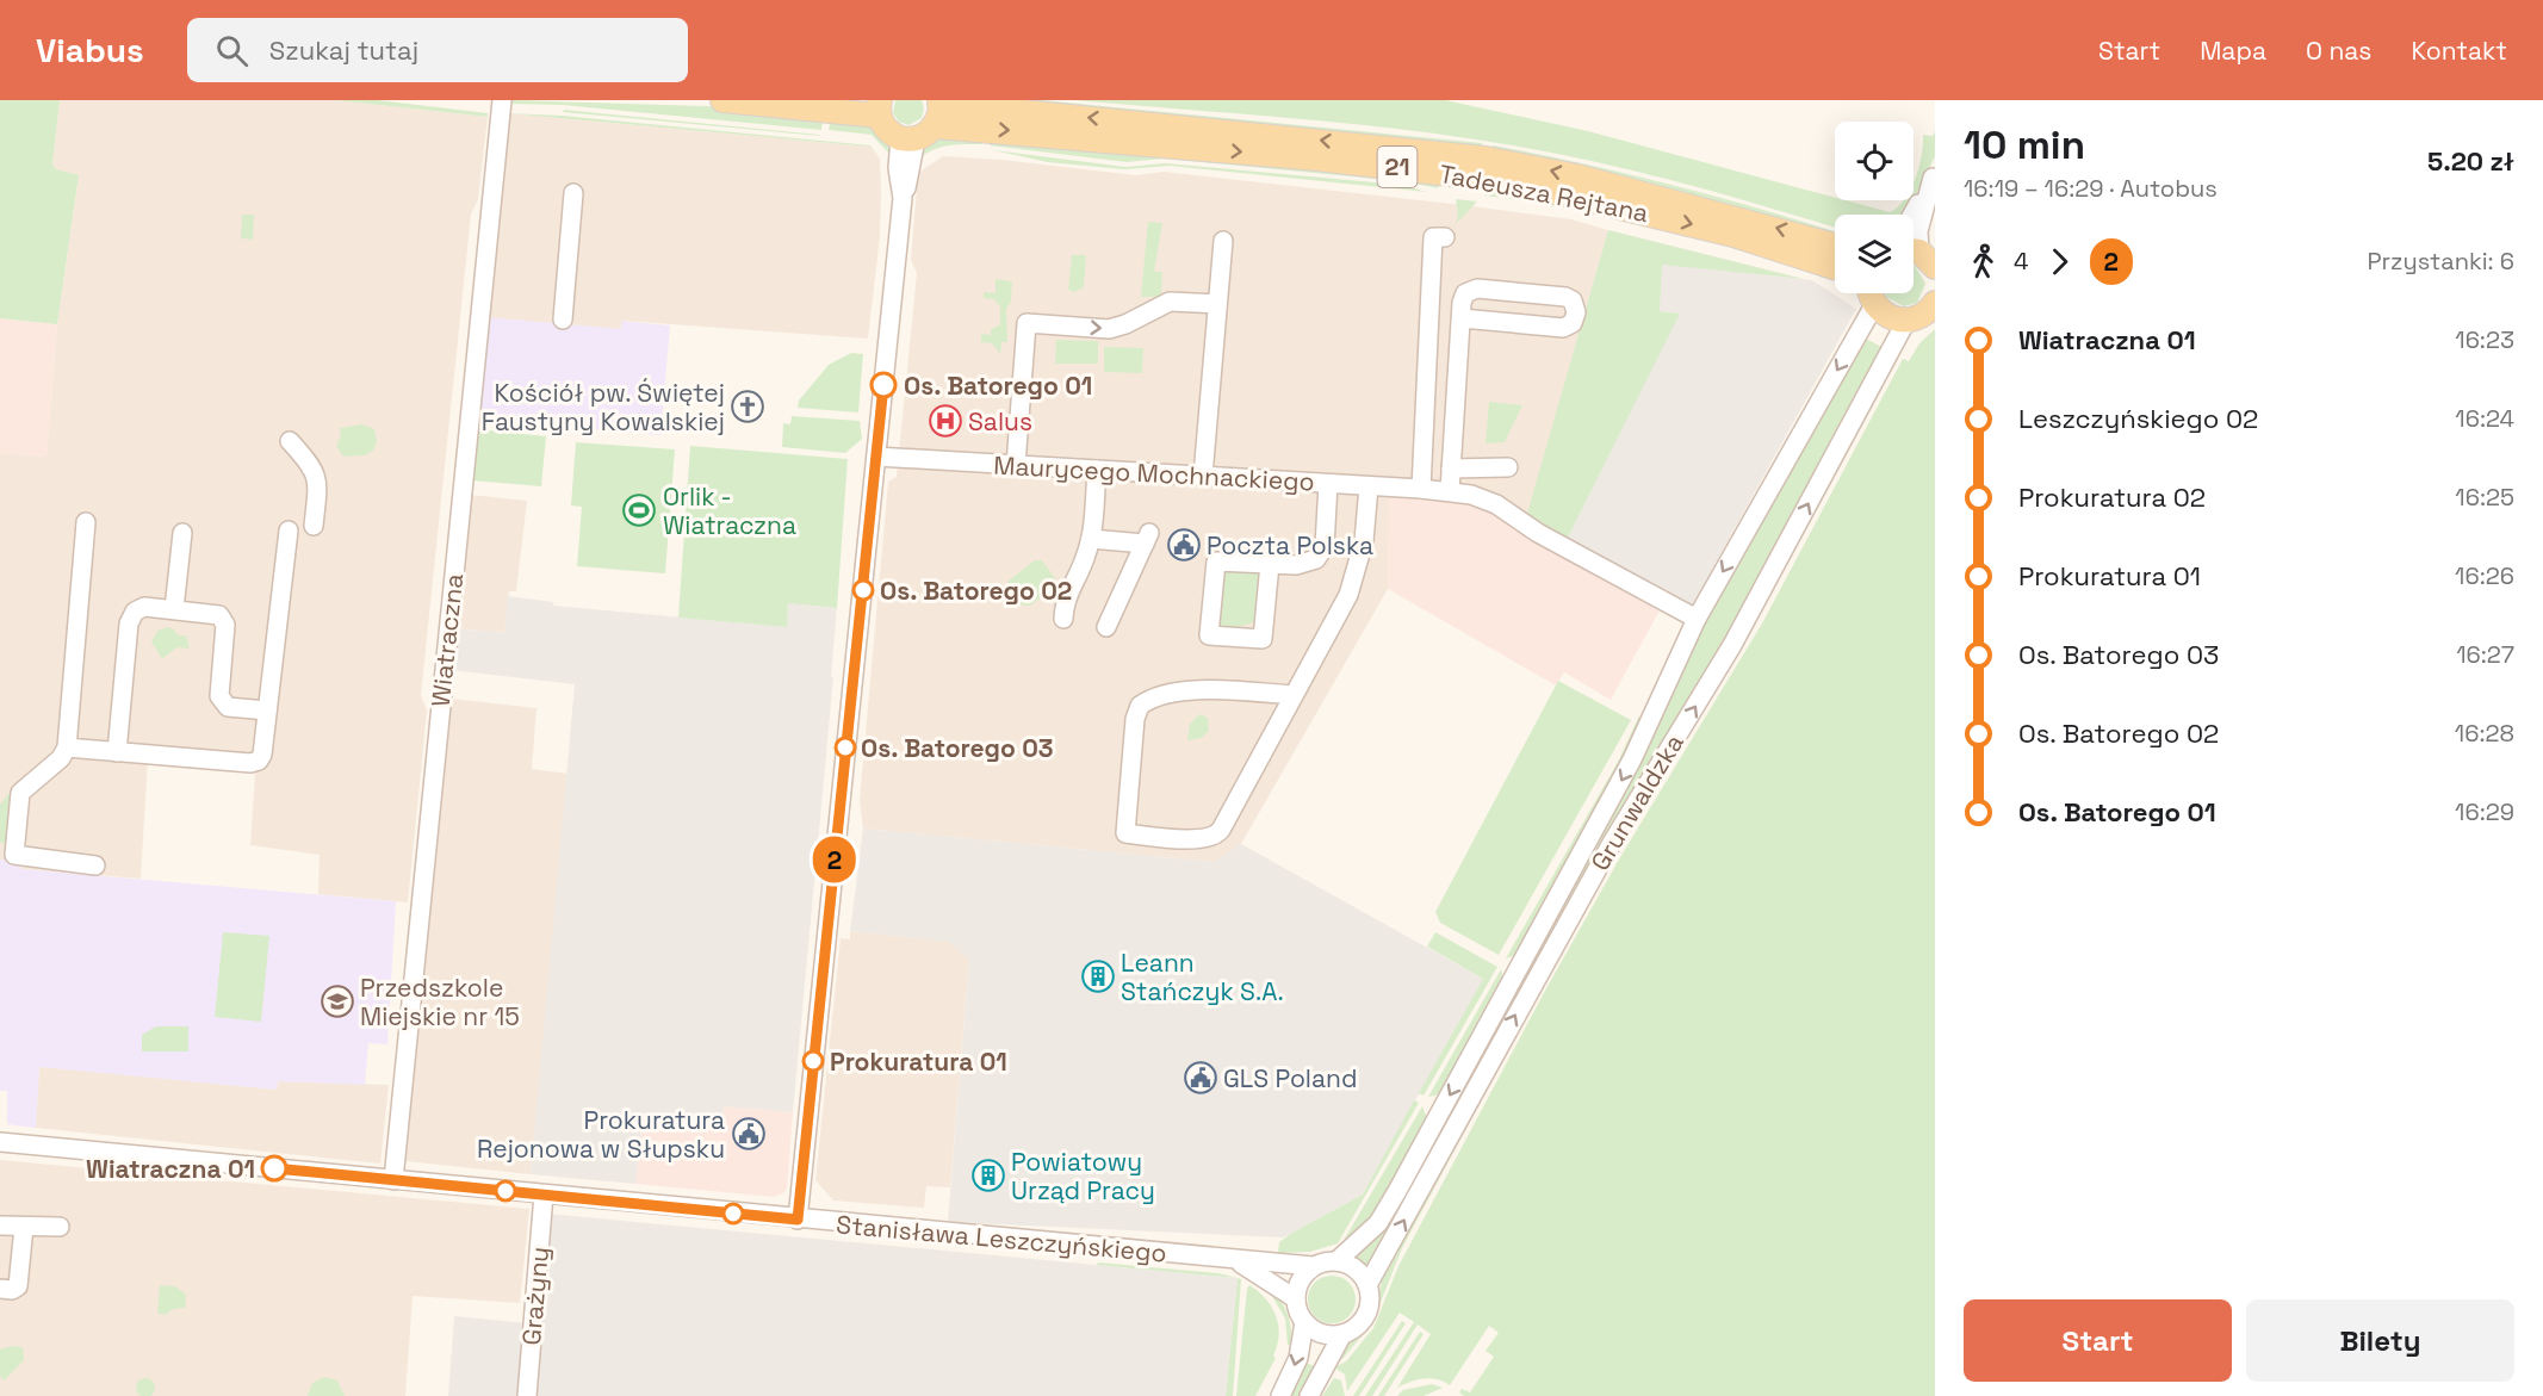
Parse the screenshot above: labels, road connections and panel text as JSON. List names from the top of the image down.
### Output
{
  "streets": {
    "main road": ["21", "Tadeusza Rejtana"],
    "street": [
      "Maurycego Mochnackiego",
      "Wiatraczna",
      "Grunwaldzka",
      "Stanisława Leszczyńskiego",
      "Grażyny"
    ]
  },
  "crossings": [
    ["Maurycego Mochnackiego", "Grunwaldzka"],
    ["Wiatraczna", "Stanisława Leszczyńskiego"],
    ["Grunwaldzka", "Stanisława Leszczyńskiego"],
    ["Stanisława Leszczyńskiego", "Grażyny"]
  ],
  "places": {
    "other": [
      "Os. Batorego 01",
      "Os. Batorego 02",
      "Os. Batorego 03",
      "Prokuratura 01",
      "Wiatraczna 01"
    ],
    "church": ["Kościół pw. Świętej Faustyny Kowalskiej"],
    "hospital": ["Salus"],
    "sports": ["Orlik - Wiatraczna"],
    "public building": ["Poczta Polska", "GLS Poland", "Prokuratura Rejonowa w Słupsku"],
    "building": ["Leann Stańczyk S.A.", "Powiatowy Urząd Pracy"],
    "school or university": ["Przedszkole Miejskie nr 15"]
  },
  "lines": ["bus line 2"],
  "page": {
    "header": "Viabus",
    "search": "Szukaj tutaj",
    "nav": [
      "Start",
      "Mapa",
      "O nas",
      "Kontakt"
    ],
    "on_map": "2",
    "heading": ["10 min", "16:19 – 16:29 · Autobus", "5.20 zł"],
    "legs": ["4", "2", "Przystanki: 6"],
    "list": [
      {
        "name": "Wiatraczna 01",
        "value": "16:23"
      },
      {
        "name": "Leszczyńskiego 02",
        "value": "16:24"
      },
      {
        "name": "Prokuratura 02",
        "value": "16:25"
      },
      {
        "name": "Prokuratura 01",
        "value": "16:26"
      },
      {
        "name": "Os. Batorego 03",
        "value": "16:27"
      },
      {
        "name": "Os. Batorego 02",
        "value": "16:28"
      },
      {
        "name": "Os. Batorego 01",
        "value": "16:29"
      }
    ],
    "buttons": ["Start", "Bilety"]
  }
}
